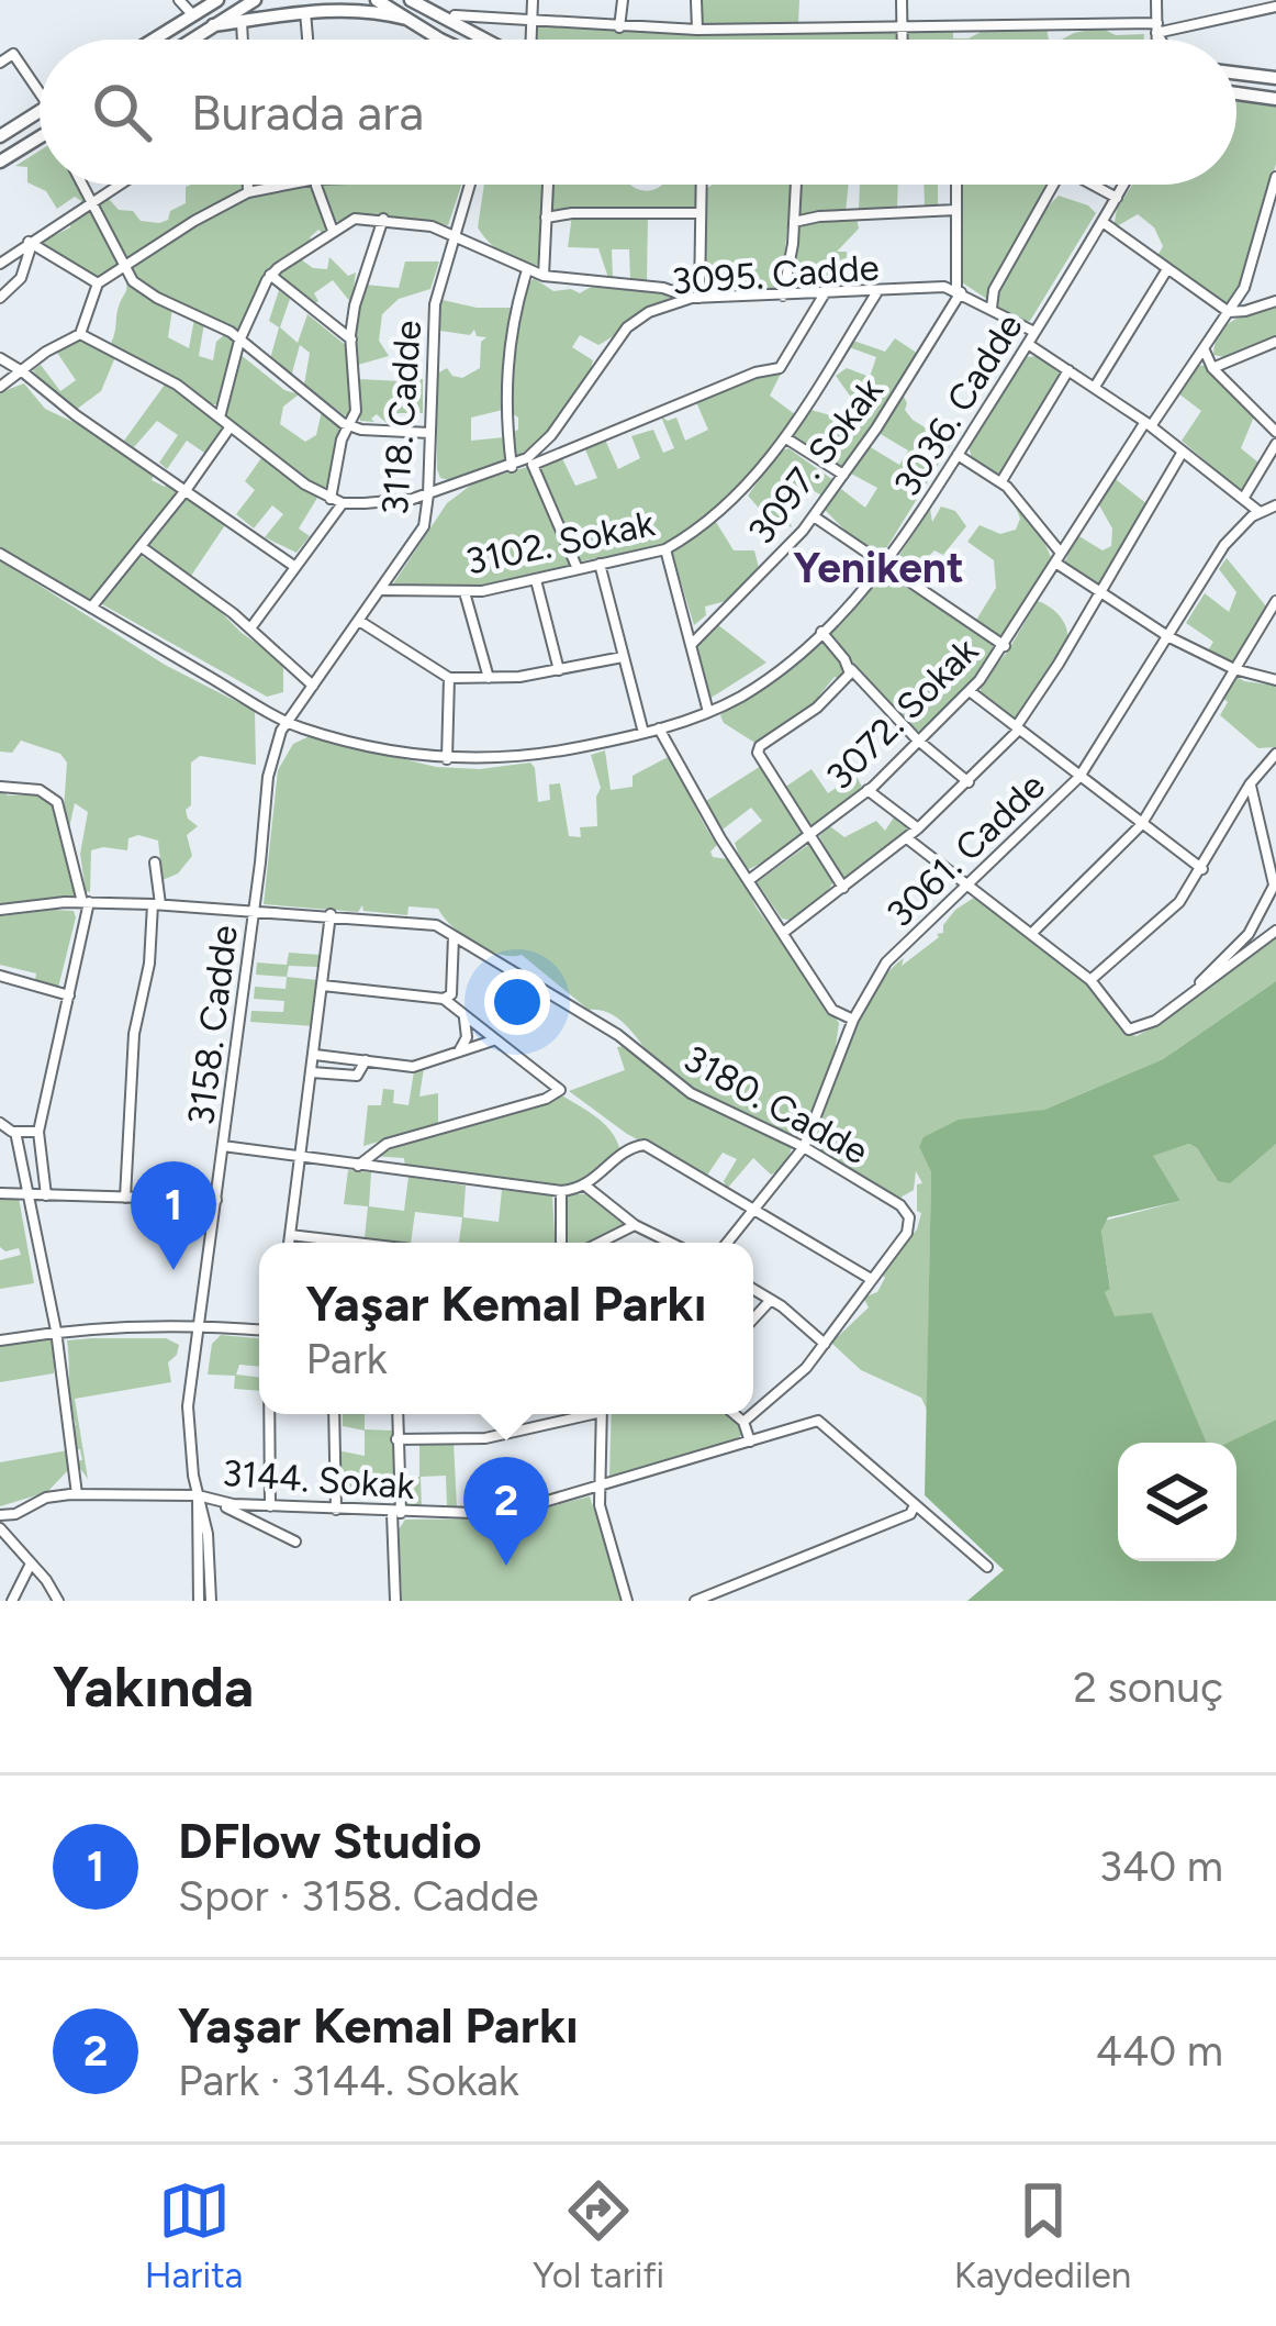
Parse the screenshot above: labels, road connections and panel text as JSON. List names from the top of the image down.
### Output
{
  "streets": {
    "street": [
      "3095. Cadde",
      "3036. Cadde",
      "3118. Cadde",
      "3097. Sokak",
      "3102. Sokak",
      "3072. Sokak",
      "3061. Cadde",
      "3158. Cadde",
      "3180. Cadde",
      "3144. Sokak"
    ]
  },
  "crossings": [
    ["3095. Cadde", "3036. Cadde"],
    ["3095. Cadde", "3118. Cadde"],
    ["3095. Cadde", "3097. Sokak"],
    ["3095. Cadde", "3102. Sokak"],
    ["3036. Cadde", "3118. Cadde"],
    ["3036. Cadde", "3158. Cadde"],
    ["3118. Cadde", "3102. Sokak"],
    ["3118. Cadde", "3158. Cadde"],
    ["3061. Cadde", "3180. Cadde"],
    ["3158. Cadde", "3180. Cadde"],
    ["3158. Cadde", "3144. Sokak"]
  ],
  "districts": ["Yenikent"],
  "page": {
    "search": "Burada ara",
    "pins": ["1", "2"],
    "popup": ["Yaşar Kemal Parkı", "Park"],
    "heading": ["Yakında", "2 sonuç"],
    "list": [
      {
        "mark": "1",
        "name": "DFlow Studio",
        "note": "Spor · 3158. Cadde",
        "value": "340 m"
      },
      {
        "mark": "2",
        "name": "Yaşar Kemal Parkı",
        "note": "Park · 3144. Sokak",
        "value": "440 m"
      }
    ],
    "nav": ["Harita", "Yol tarifi", "Kaydedilen"]
  }
}
